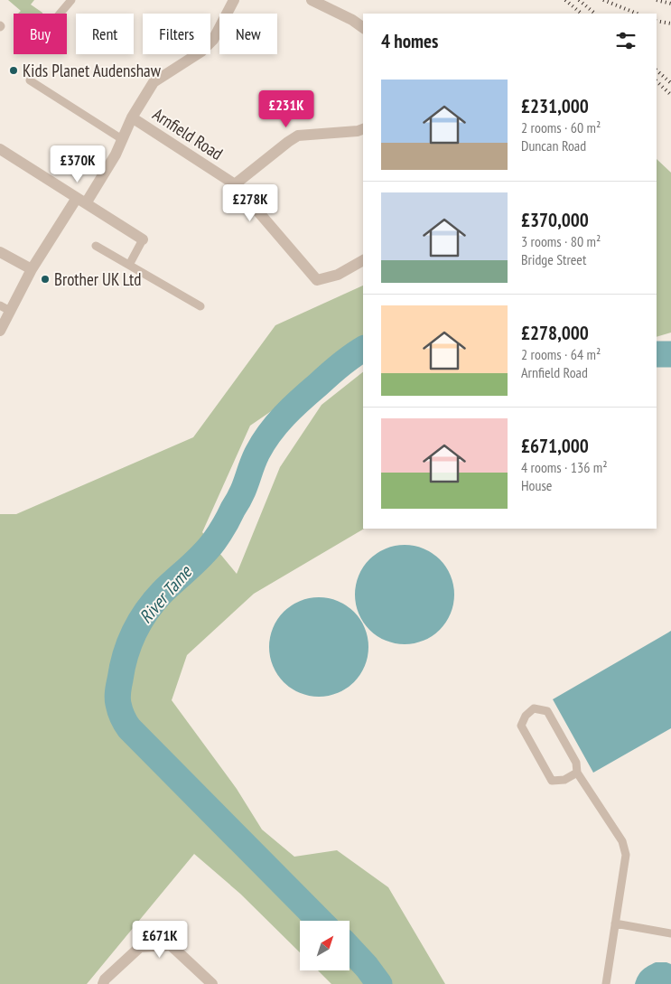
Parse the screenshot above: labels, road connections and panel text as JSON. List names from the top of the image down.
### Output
{
  "streets": {
    "street": ["Arnfield Road"]
  },
  "water": ["River Tame"],
  "places": ["Kids Planet Audenshaw", "Brother UK Ltd"],
  "north": "top right",
  "page": {
    "chip": [
      "Buy",
      "Rent",
      "Filters",
      "New"
    ],
    "heading": "4 homes",
    "list": [
      {
        "name": "£231,000",
        "note": "2 rooms · 60 m² · Duncan Road"
      },
      {
        "name": "£370,000",
        "note": "3 rooms · 80 m² · Bridge Street"
      },
      {
        "name": "£278,000",
        "note": "2 rooms · 64 m² · Arnfield Road"
      },
      {
        "name": "£671,000",
        "note": "4 rooms · 136 m² · House"
      }
    ],
    "price": [
      "£231K",
      "£370K",
      "£278K",
      "£671K"
    ]
  }
}
